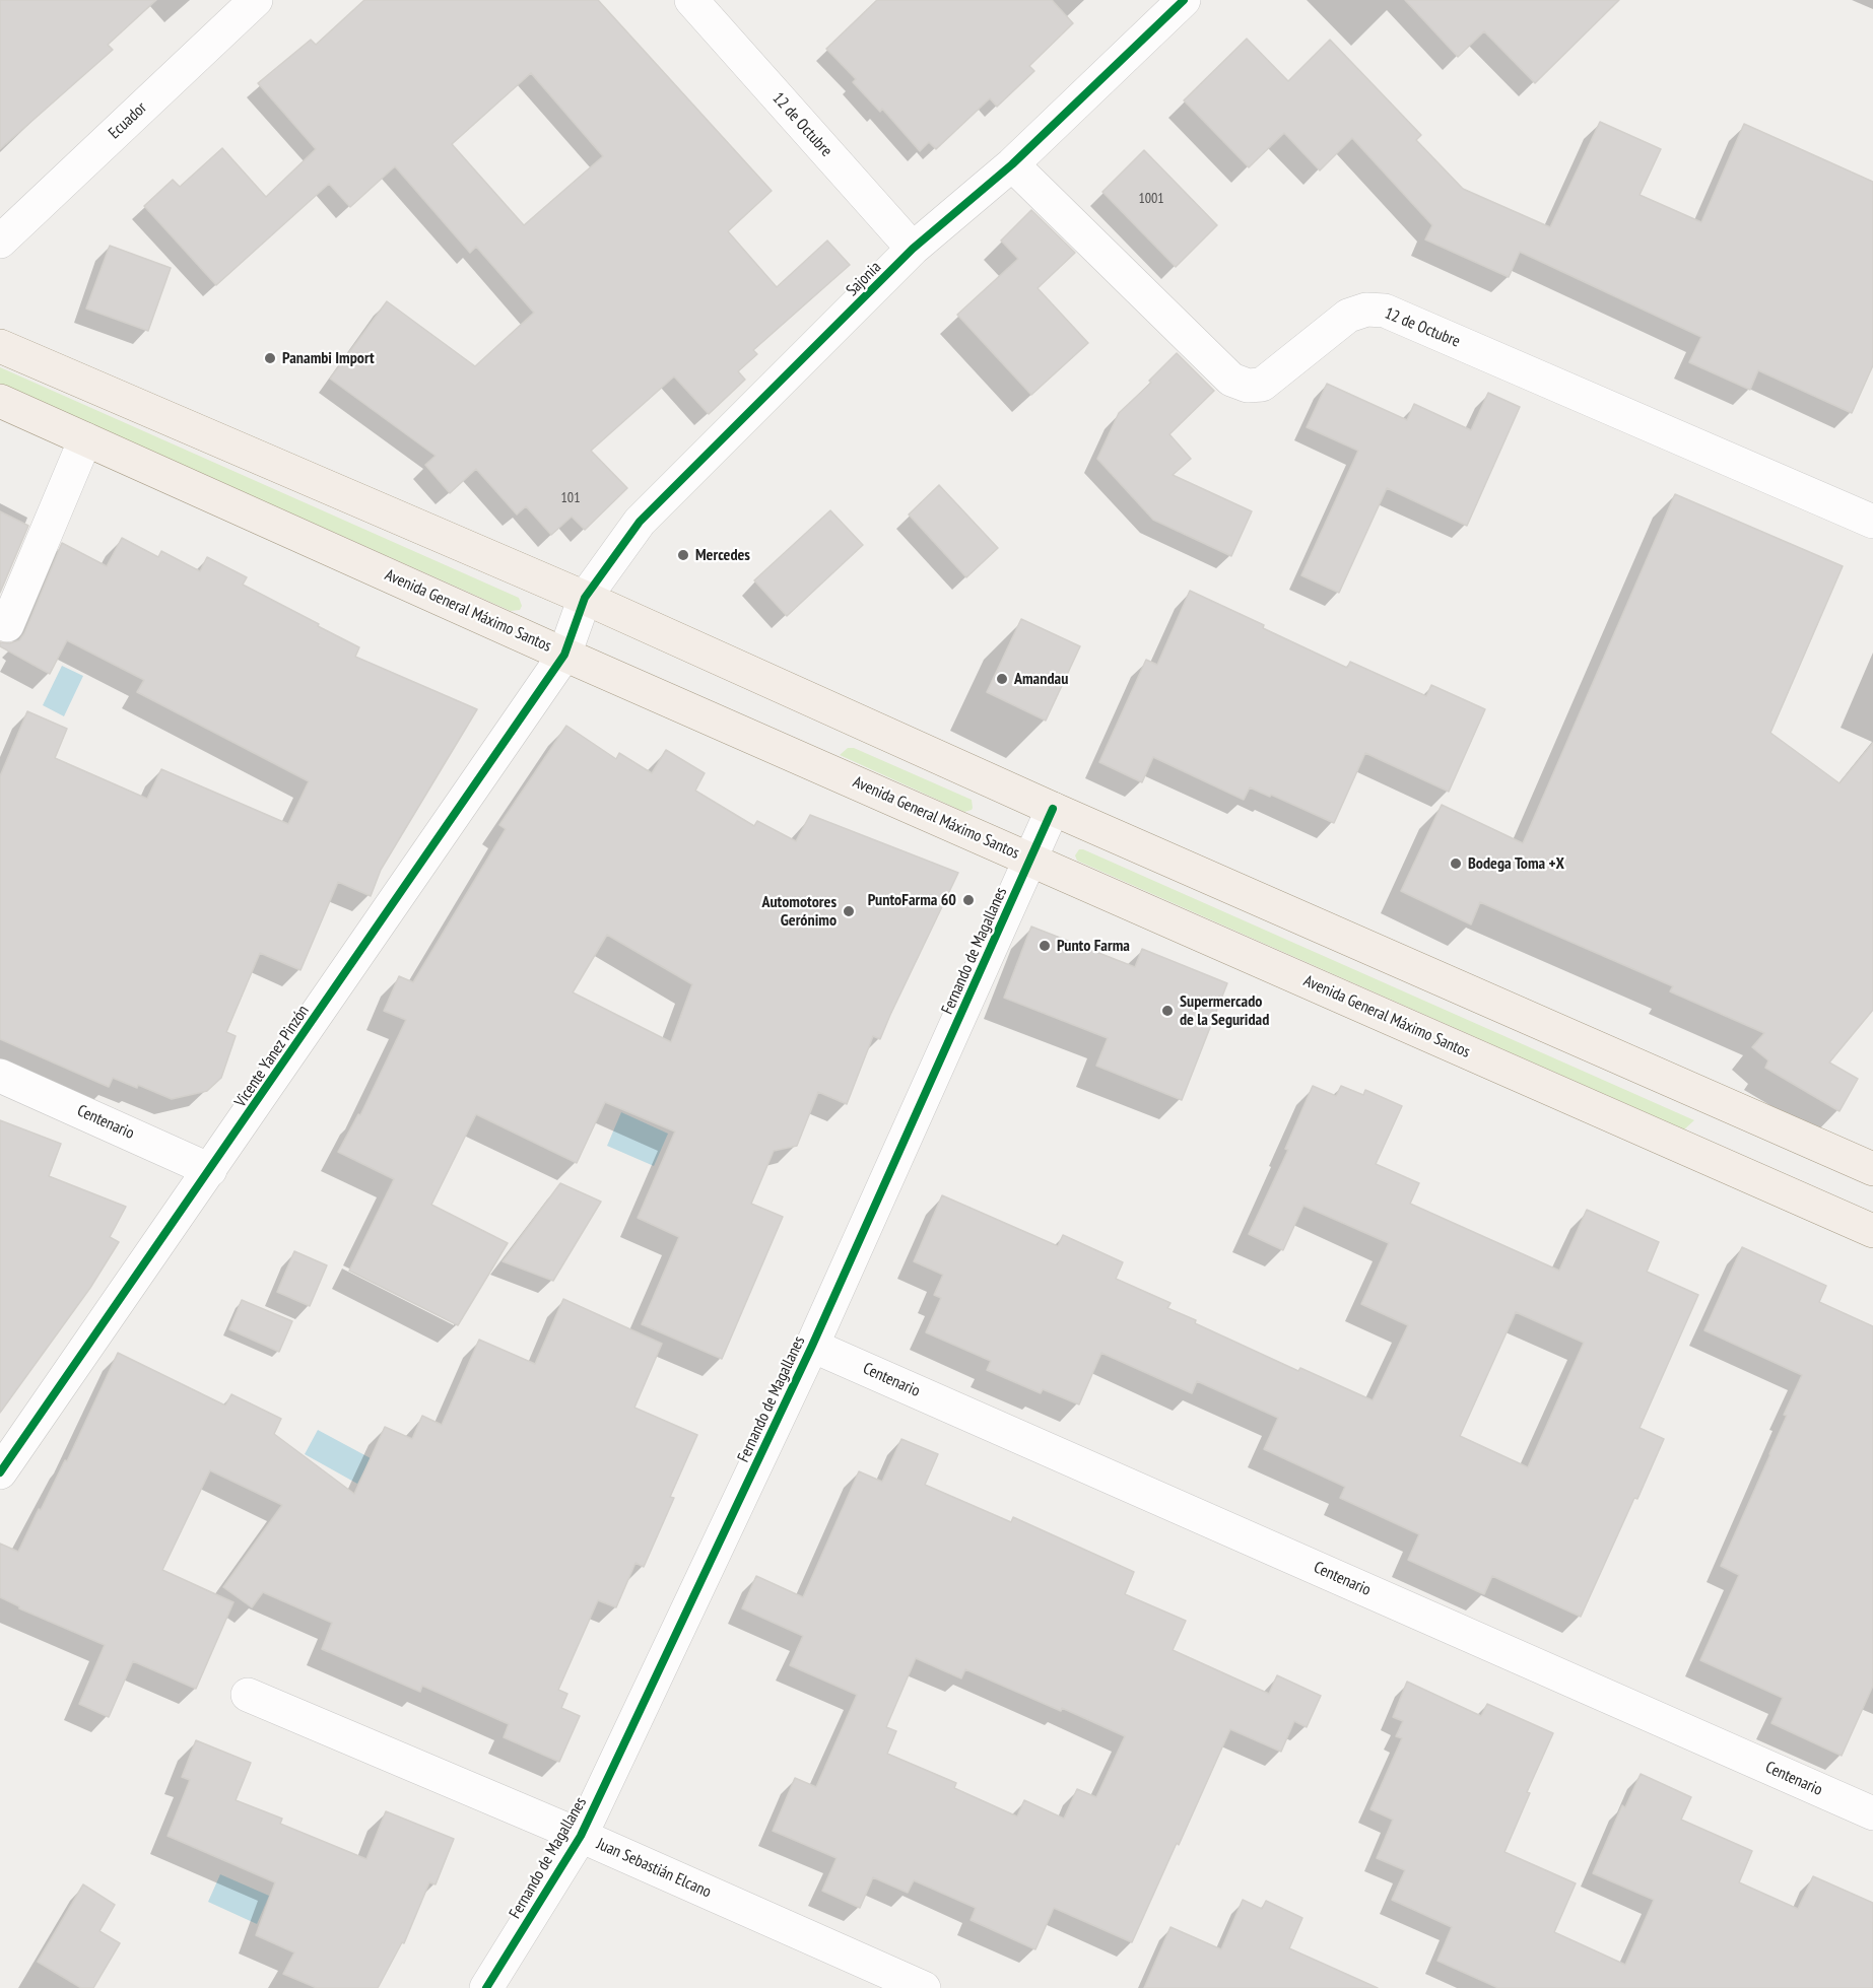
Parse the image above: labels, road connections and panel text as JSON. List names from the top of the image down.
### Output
{
  "streets": {
    "main road": ["Avenida General Máximo Santos"],
    "street": [
      "Ecuador",
      "12 de Octubre",
      "Sajonia",
      "Fernando de Magallanes",
      "Vicente Yanez Pinzón",
      "Centenario",
      "Juan Sebastián Elcano"
    ]
  },
  "crossings": [
    ["12 de Octubre", "Sajonia"],
    ["Sajonia", "Avenida General Máximo Santos"],
    ["Sajonia", "Vicente Yanez Pinzón"],
    ["Avenida General Máximo Santos", "Fernando de Magallanes"],
    ["Avenida General Máximo Santos", "Vicente Yanez Pinzón"],
    ["Fernando de Magallanes", "Centenario"],
    ["Fernando de Magallanes", "Juan Sebastián Elcano"],
    ["Vicente Yanez Pinzón", "Centenario"]
  ],
  "places": [
    "Panambi Import",
    "Mercedes",
    "Amandau",
    "Bodega Toma +X",
    "PuntoFarma 60",
    "Automotores Gerónimo",
    "Punto Farma",
    "Supermercado de la Seguridad"
  ],
  "house_numbers": ["1001", "101"]
}
